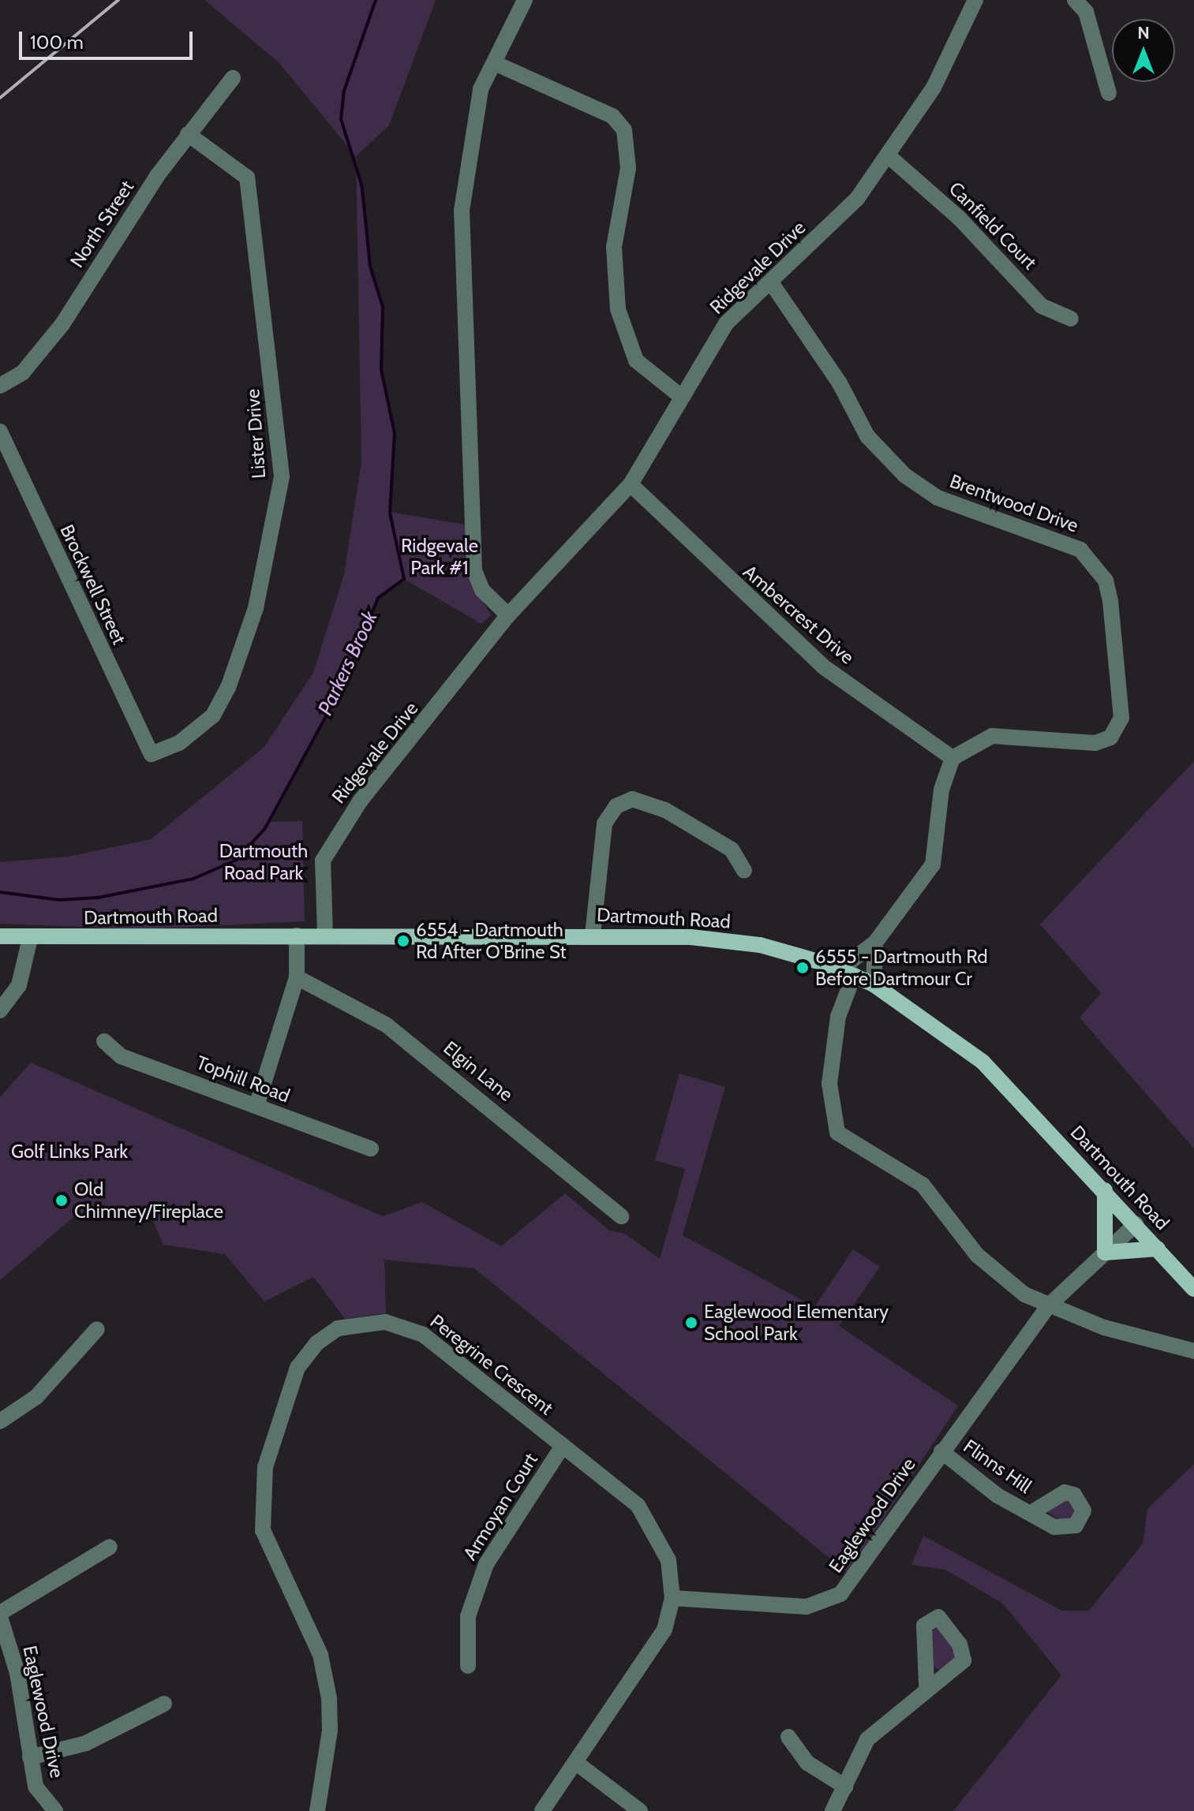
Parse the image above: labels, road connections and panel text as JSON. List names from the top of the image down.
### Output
{
  "streets": {
    "main road": ["Dartmouth Road"],
    "street": [
      "North Street",
      "Canfield Court",
      "Ridgevale Drive",
      "Lister Drive",
      "Brentwood Drive",
      "Brockwell Street",
      "Ambercrest Drive",
      "Elgin Lane",
      "Tophill Road",
      "Peregrine Crescent",
      "Flinns Hill",
      "Armoyan Court",
      "Eaglewood Drive"
    ]
  },
  "crossings": [
    ["North Street", "Lister Drive"],
    ["Canfield Court", "Ridgevale Drive"],
    ["Ridgevale Drive", "Brentwood Drive"],
    ["Ridgevale Drive", "Ambercrest Drive"],
    ["Ridgevale Drive", "Dartmouth Road"],
    ["Lister Drive", "Brockwell Street"],
    ["Brentwood Drive", "Ambercrest Drive"],
    ["Dartmouth Road", "Eaglewood Drive"],
    ["Peregrine Crescent", "Armoyan Court"],
    ["Peregrine Crescent", "Eaglewood Drive"],
    ["Flinns Hill", "Eaglewood Drive"]
  ],
  "water": ["Parkers Brook"],
  "parks": ["Ridgevale Park #1", "Dartmouth Road Park", "Golf Links Park"],
  "places": [
    "6554 - Dartmouth Rd After O'Brine St",
    "6555 - Dartmouth Rd Before Dartmour Cr",
    "Old Chimney/Fireplace",
    "Eaglewood Elementary School Park"
  ],
  "scale_bar": "100 m",
  "north": "top"
}
